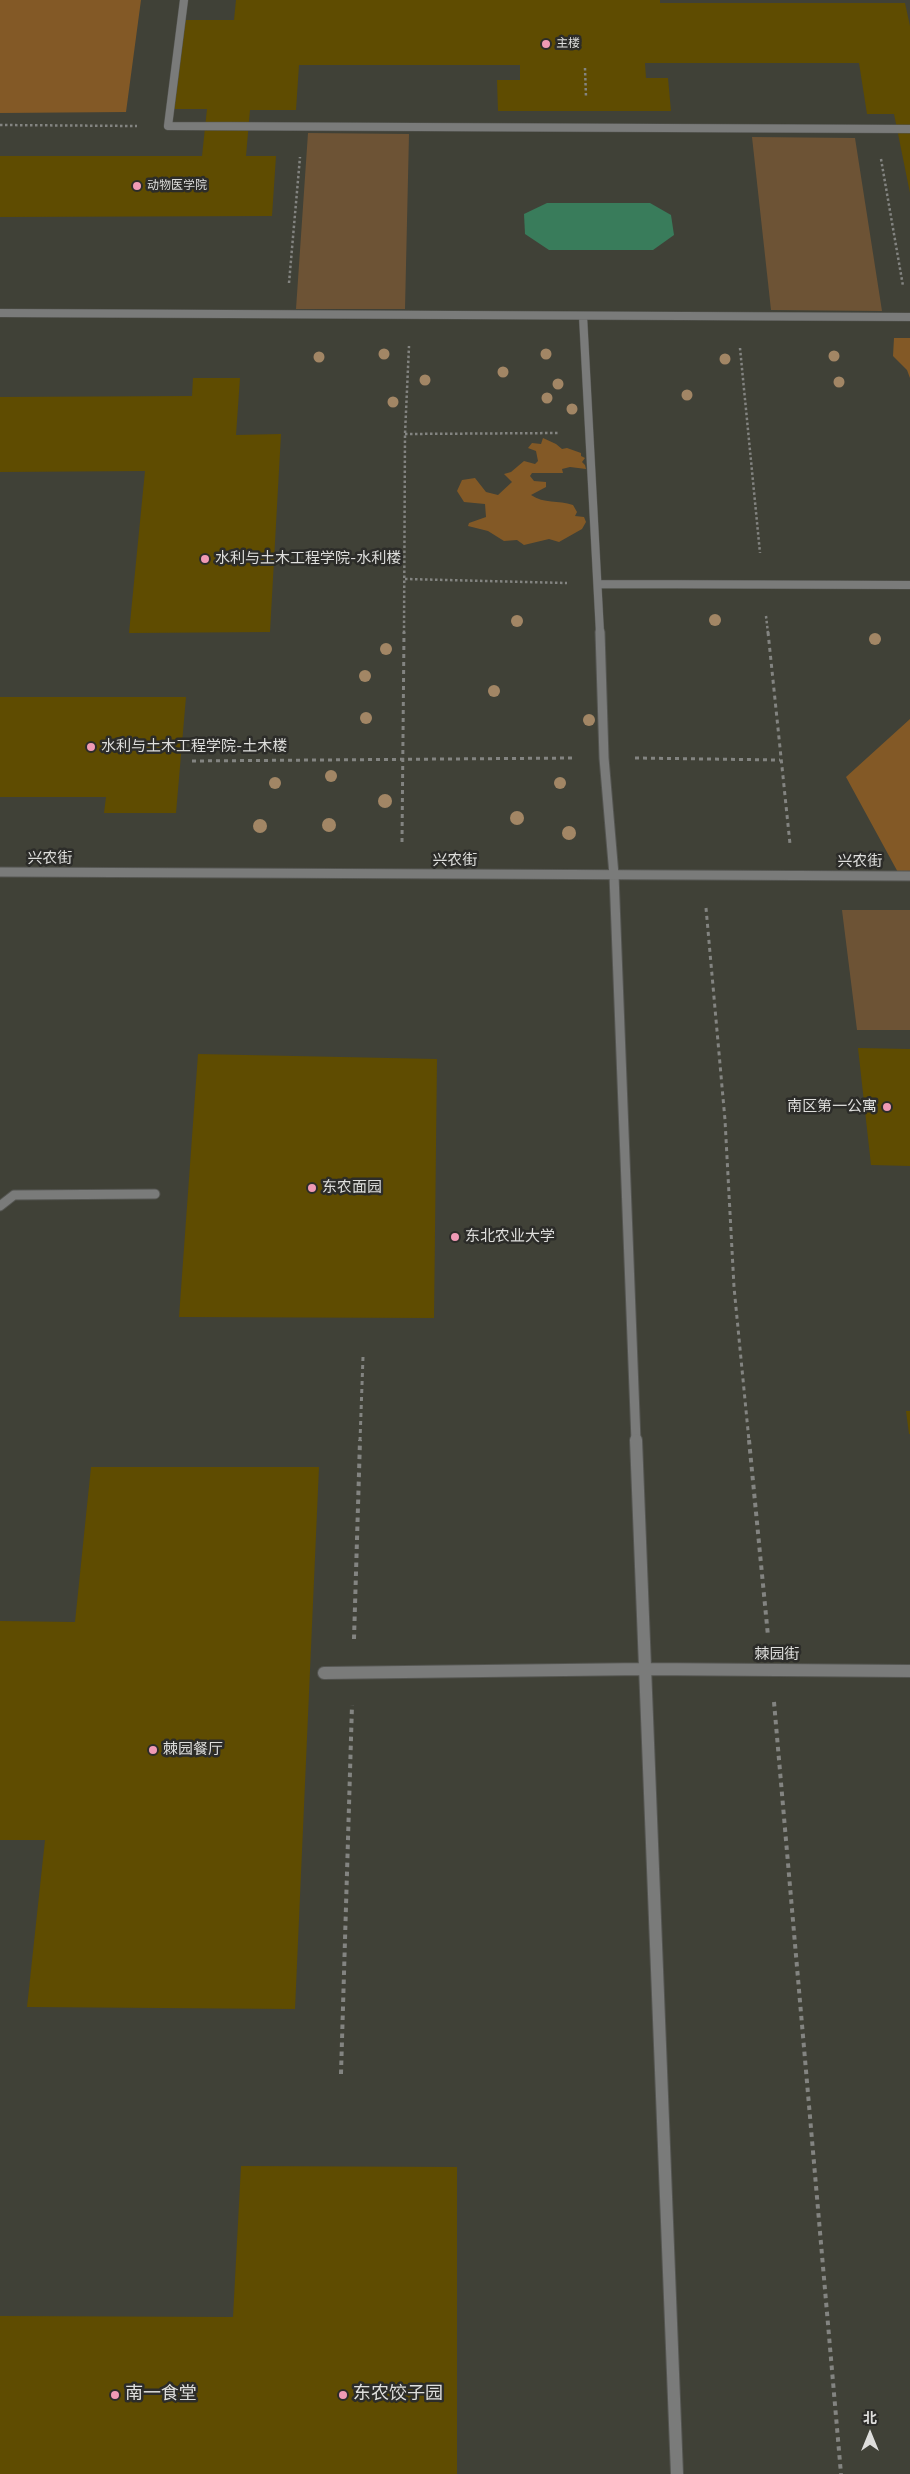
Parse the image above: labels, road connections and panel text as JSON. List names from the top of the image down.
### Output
{
  "streets": {
    "street": ["兴农街", "棘园街"]
  },
  "places": [
    "主楼",
    "动物医学院",
    "水利与土木工程学院-水利楼",
    "水利与土木工程学院-土木楼",
    "南区第一公寓",
    "东农面园",
    "东北农业大学",
    "棘园餐厅",
    "南一食堂",
    "东农饺子园"
  ],
  "north": "top"
}
